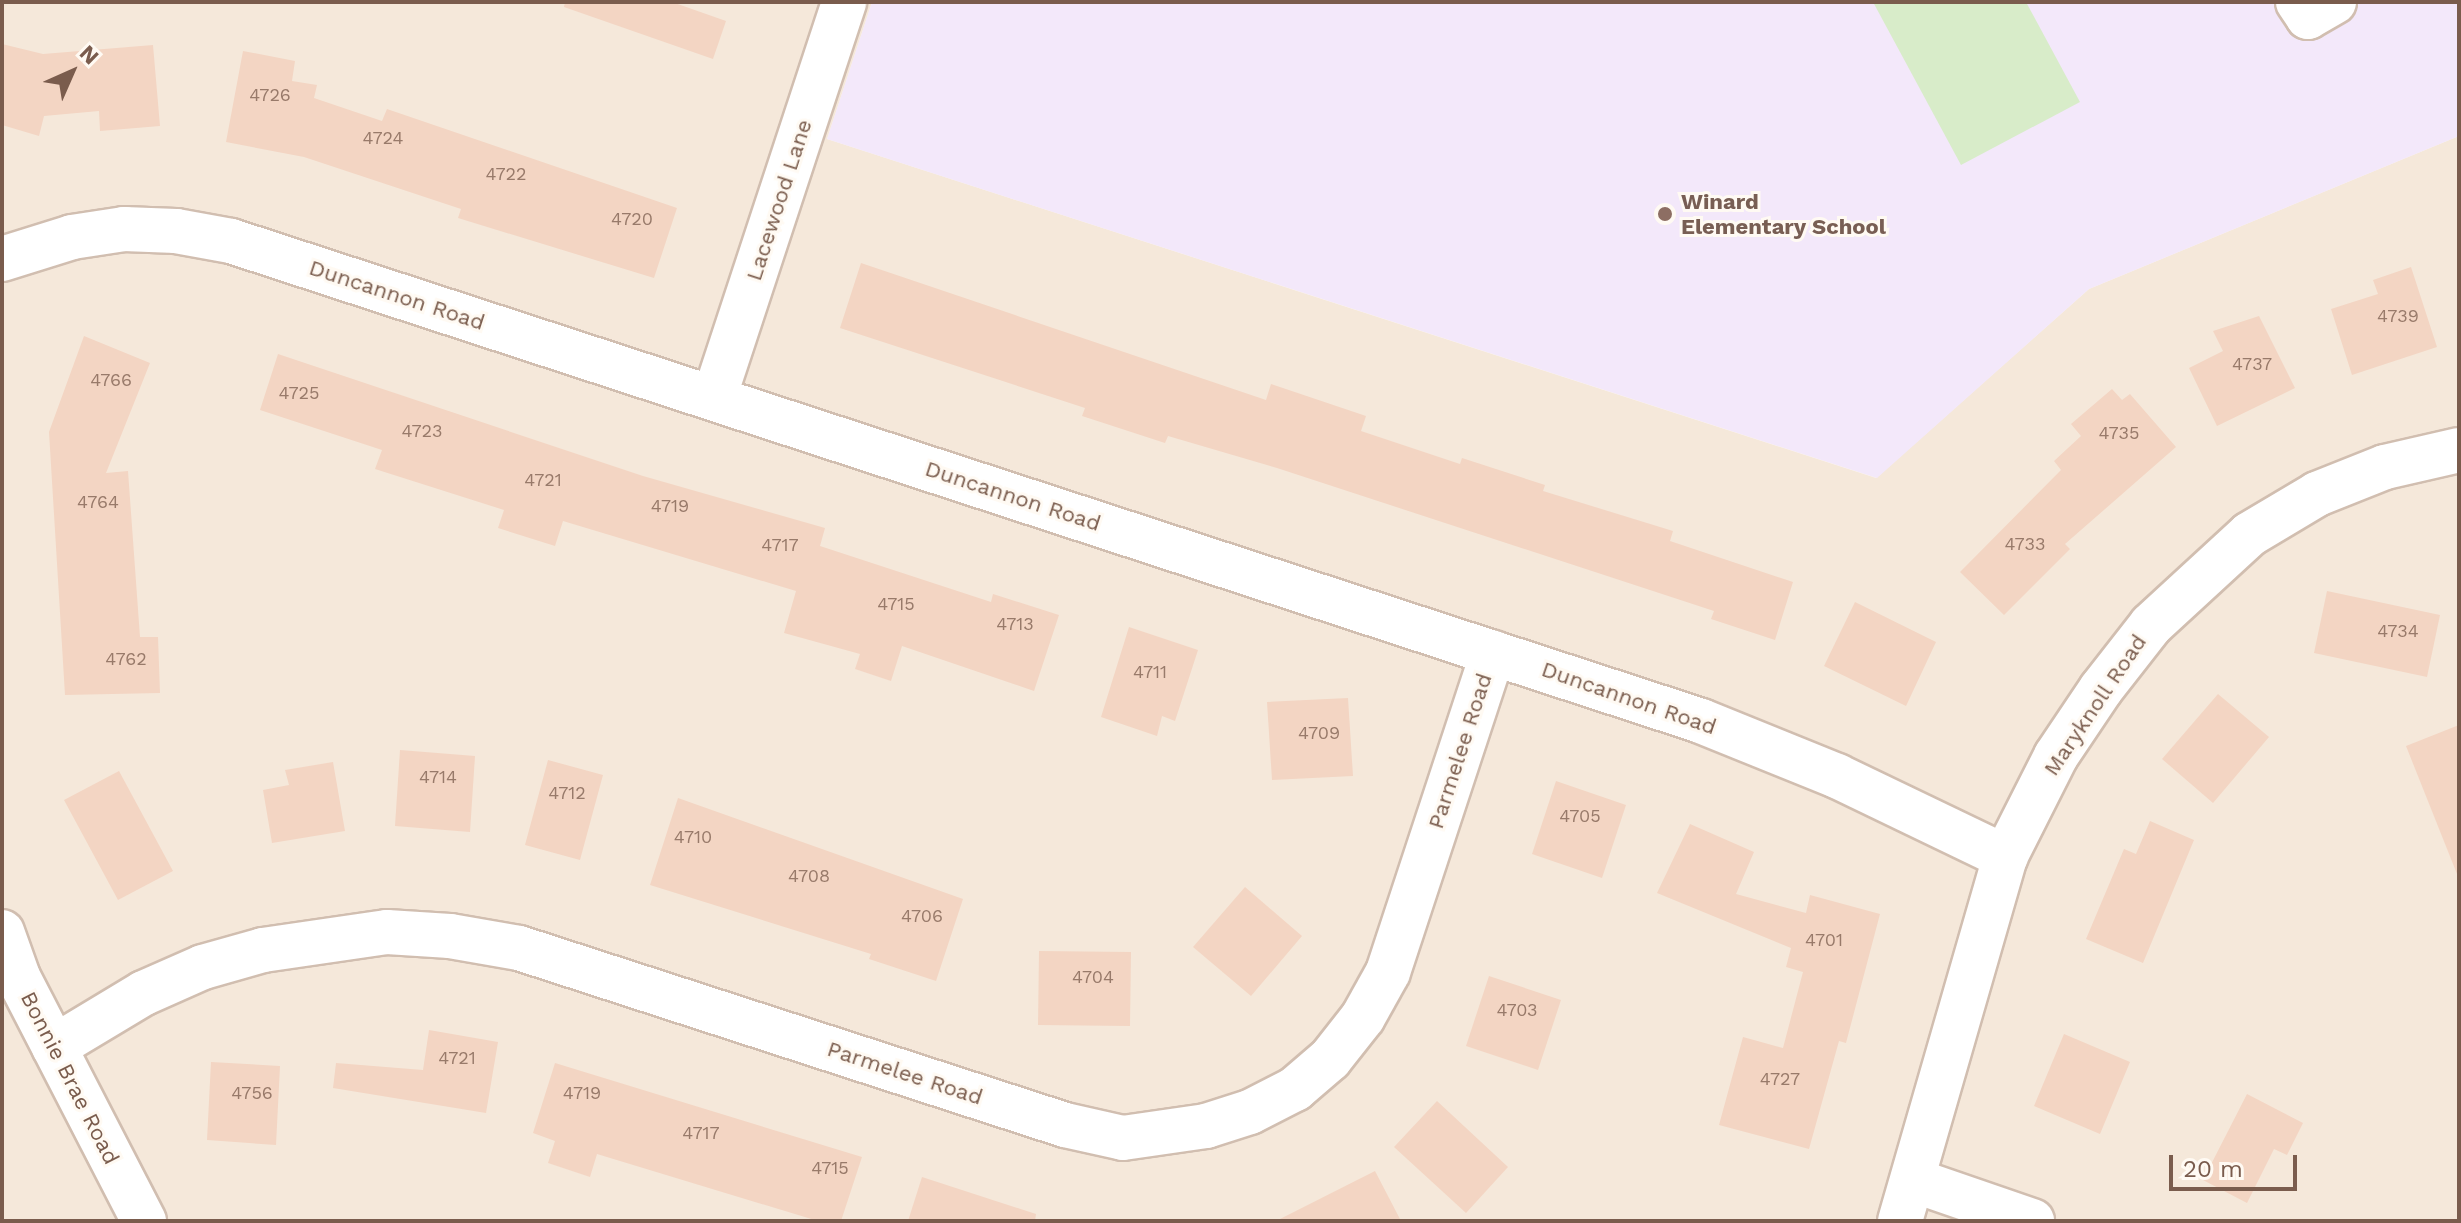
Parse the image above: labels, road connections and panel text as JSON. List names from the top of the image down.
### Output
{
  "streets": {
    "street": [
      "Lacewood Lane",
      "Duncannon Road",
      "Maryknoll Road",
      "Parmelee Road",
      "Bonnie Brae Road"
    ]
  },
  "crossings": [
    ["Lacewood Lane", "Duncannon Road"],
    ["Duncannon Road", "Maryknoll Road"],
    ["Duncannon Road", "Parmelee Road"],
    ["Parmelee Road", "Bonnie Brae Road"]
  ],
  "places": ["Winard Elementary School"],
  "house_numbers": [
    "4726",
    "4724",
    "4722",
    "4720",
    "4739",
    "4737",
    "4766",
    "4725",
    "4723",
    "4735",
    "4721",
    "4764",
    "4719",
    "4733",
    "4717",
    "4715",
    "4713",
    "4734",
    "4762",
    "4711",
    "4709",
    "4714",
    "4712",
    "4705",
    "4710",
    "4708",
    "4706",
    "4701",
    "4704",
    "4703",
    "4721",
    "4727",
    "4756",
    "4719",
    "4717",
    "4715"
  ],
  "scale_bar": "20 m",
  "north": "top right"
}
